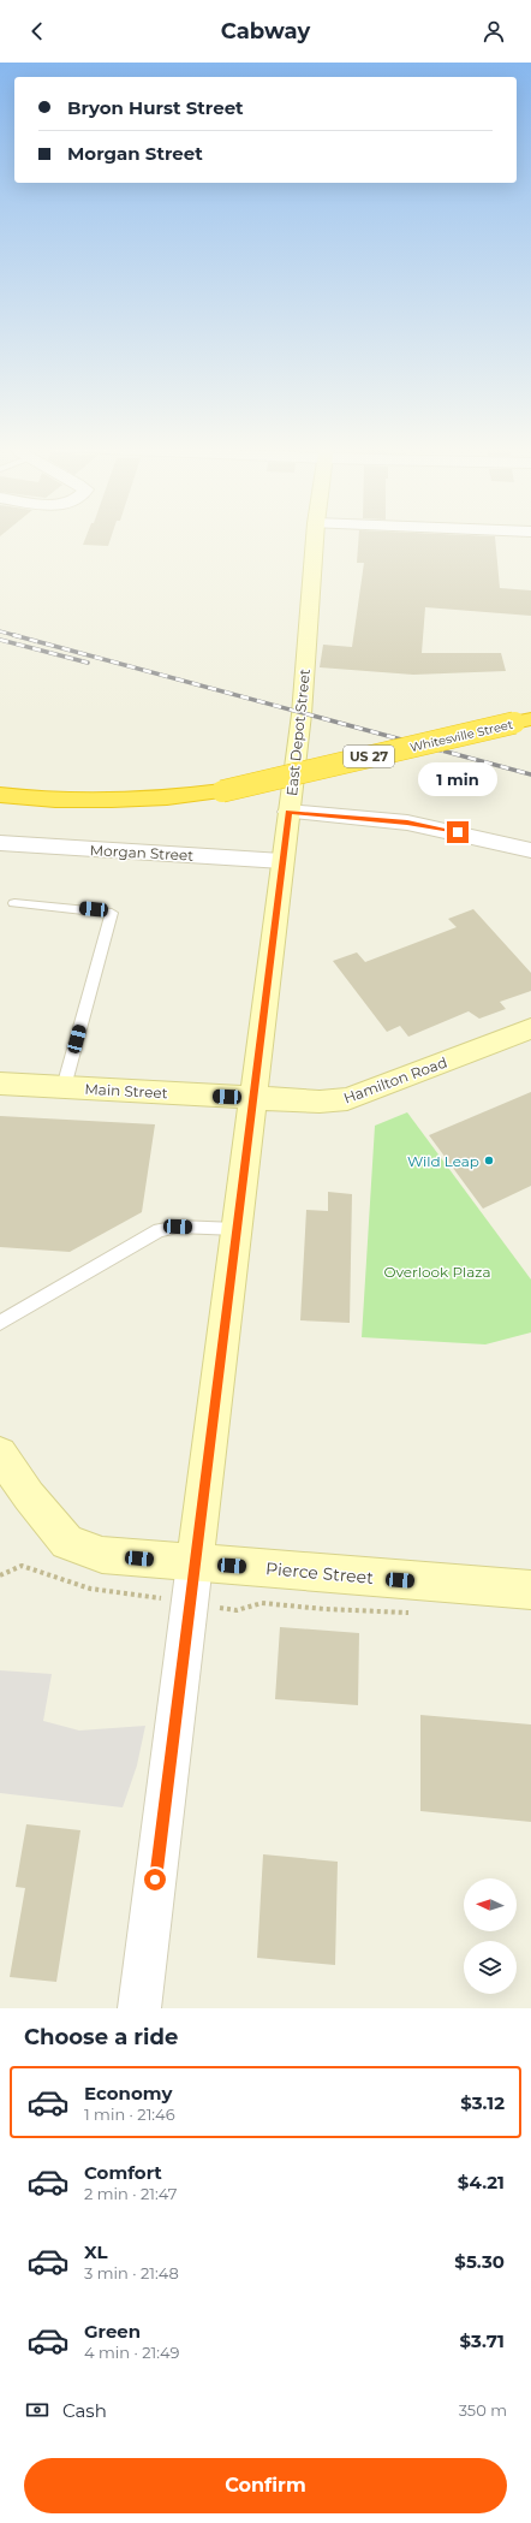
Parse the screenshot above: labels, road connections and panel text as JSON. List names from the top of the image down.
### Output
{
  "streets": {
    "highway": ["Whitesville Street", "US 27"],
    "street": [
      "East Depot Street",
      "Morgan Street",
      "Hamilton Road",
      "Main Street",
      "Pierce Street"
    ]
  },
  "crossings": [
    ["East Depot Street", "Morgan Street"],
    ["East Depot Street", "Hamilton Road"],
    ["East Depot Street", "Main Street"],
    ["East Depot Street", "Pierce Street"],
    ["Hamilton Road", "Main Street"]
  ],
  "parks": ["Overlook Plaza"],
  "places": ["Wild Leap"],
  "north": "left",
  "page": {
    "header": "Cabway",
    "banner": ["Bryon Hurst Street", "Morgan Street"],
    "bubble": "1 min",
    "heading": "Choose a ride",
    "list": [
      {
        "name": "Economy",
        "note": "1 min · 21:46",
        "value": "$3.12"
      },
      {
        "name": "Comfort",
        "note": "2 min · 21:47",
        "value": "$4.21"
      },
      {
        "name": "XL",
        "note": "3 min · 21:48",
        "value": "$5.30"
      },
      {
        "name": "Green",
        "note": "4 min · 21:49",
        "value": "$3.71"
      }
    ],
    "pay": ["Cash", "350 m"],
    "buttons": "Confirm"
  }
}
